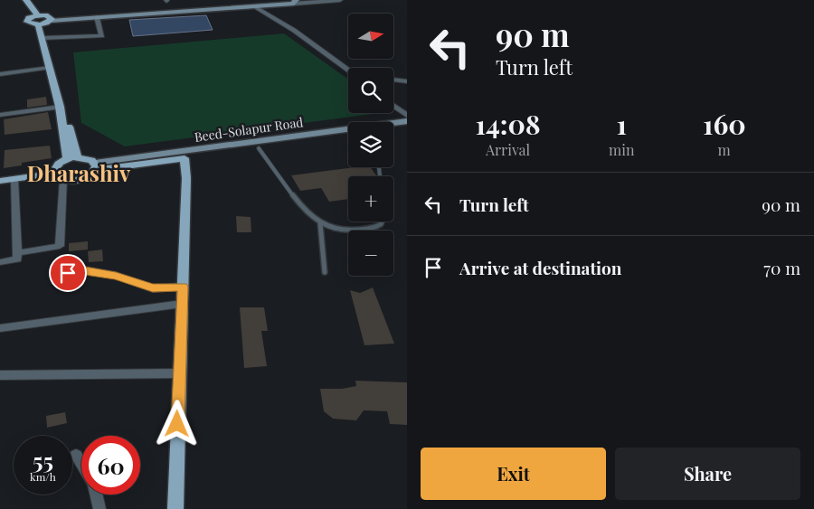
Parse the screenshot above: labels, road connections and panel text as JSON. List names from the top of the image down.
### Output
{
  "streets": {
    "street": ["Beed-Solapur Road"]
  },
  "districts": ["Dharashiv"],
  "north": "right",
  "page": {
    "turn": ["90 m", "Turn left"],
    "map_buttons": ["+", "−"],
    "eta": [
      "14:08",
      "Arrival",
      "1",
      "min",
      "160",
      "m"
    ],
    "list": [
      {
        "name": "Turn left",
        "value": "90 m"
      },
      {
        "name": "Arrive at destination",
        "value": "70 m"
      }
    ],
    "speed": "55 km/h",
    "limit": "60",
    "buttons": ["Exit", "Share"]
  }
}
